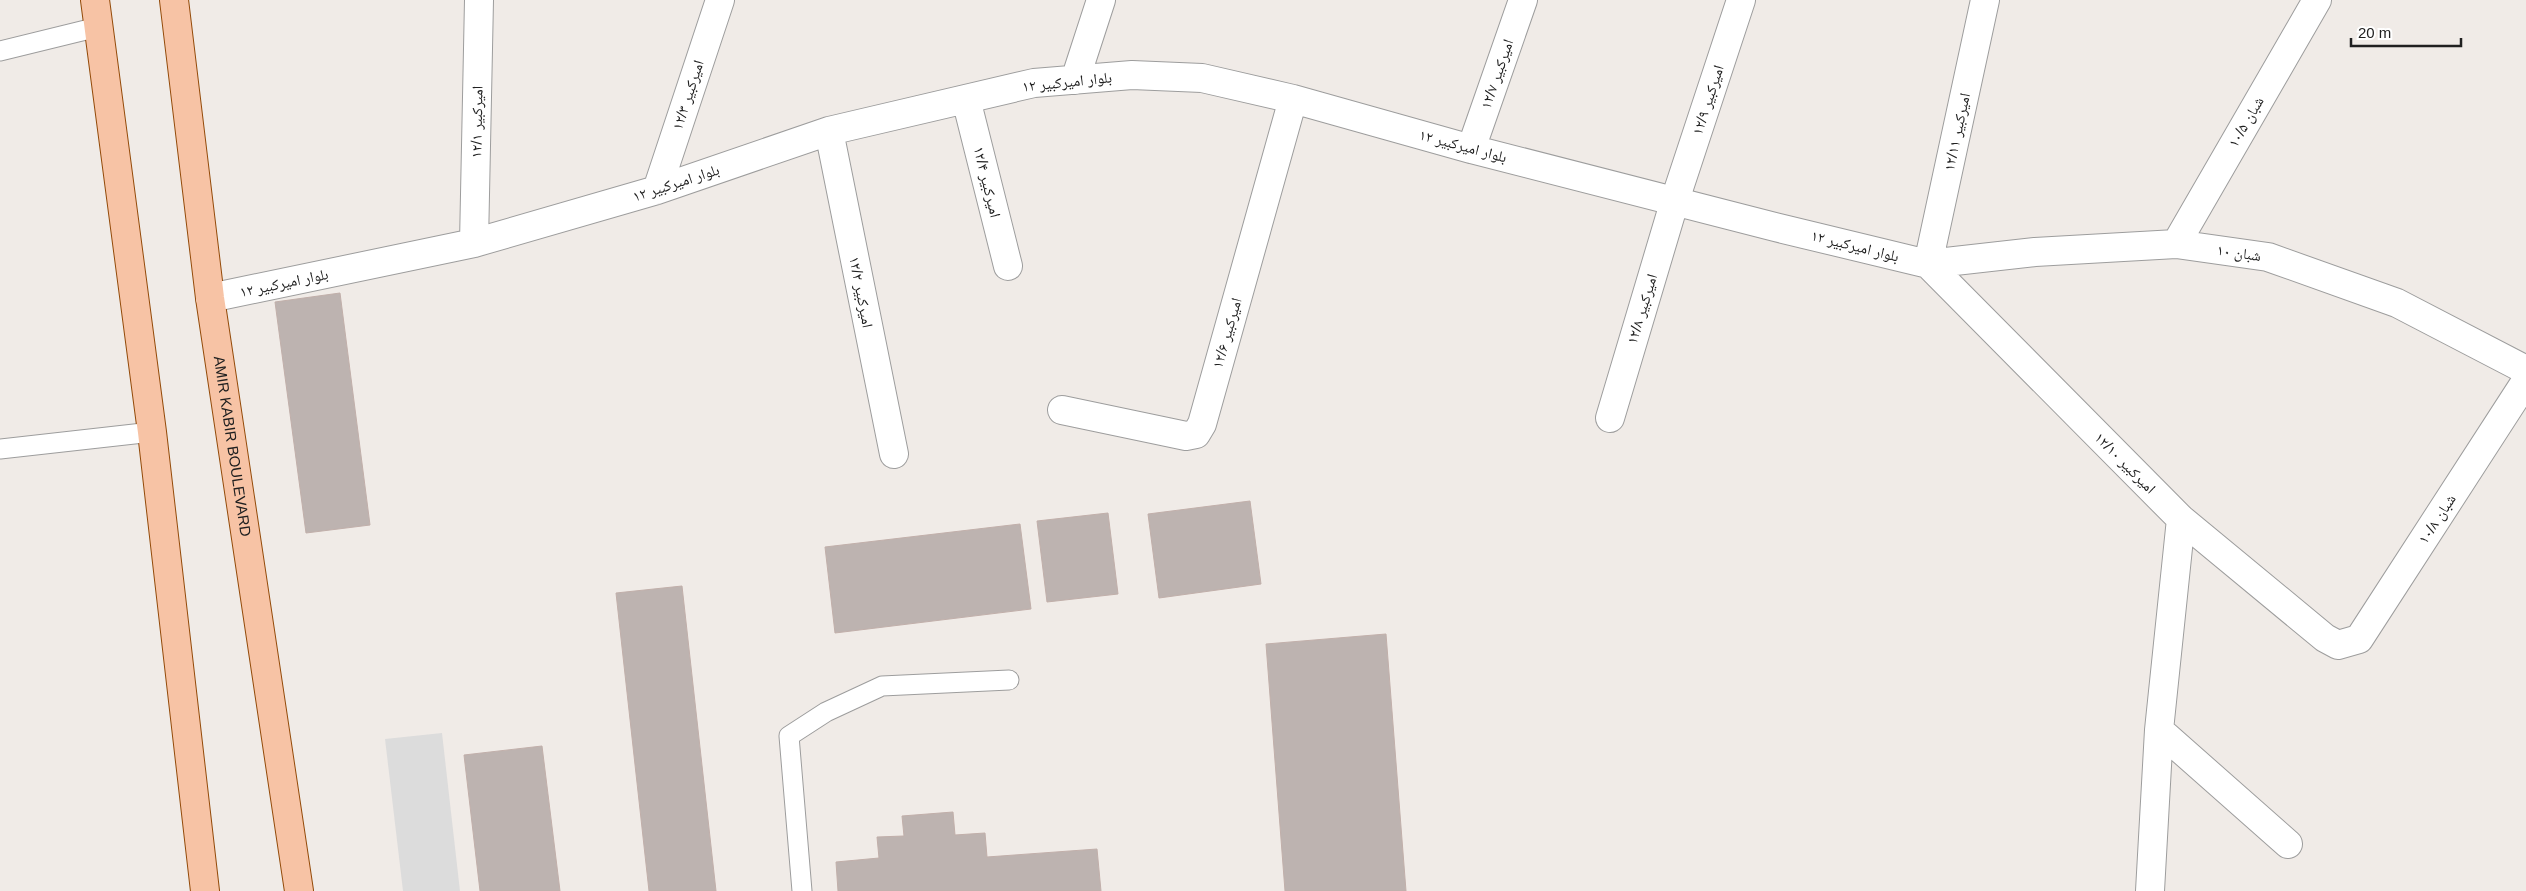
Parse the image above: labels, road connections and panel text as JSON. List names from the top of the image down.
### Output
{
  "streets": {
    "main road": ["AMIR KABIR BOULEVARD"],
    "street": [
      "۱۲/۷ امیرکبیر",
      "۱۲ بلوار امیرکبیر",
      "۱۲/۳ امیرکبیر",
      "۱۲/۹ امیرکبیر",
      "۱۲/۱ امیرکبیر",
      "۱۰/۵ شبان",
      "۱۲/۱۱ امیرکبیر",
      "۱۲/۴ امیرکبیر",
      "۱۰ شبان",
      "۱۲/۲ امیرکبیر",
      "۱۲/۸ امیرکبیر",
      "۱۲/۶ امیرکبیر",
      "۱۲/۱۰ امیرکبیر",
      "۱۰/۸ شبان"
    ]
  },
  "crossings": [
    ["۱۲/۷ امیرکبیر", "۱۲ بلوار امیرکبیر"],
    ["۱۲ بلوار امیرکبیر", "۱۲/۳ امیرکبیر"],
    ["۱۲ بلوار امیرکبیر", "۱۲/۹ امیرکبیر"],
    ["۱۲ بلوار امیرکبیر", "۱۲/۱ امیرکبیر"],
    ["۱۲ بلوار امیرکبیر", "۱۲/۱۱ امیرکبیر"],
    ["۱۲ بلوار امیرکبیر", "۱۲/۴ امیرکبیر"],
    ["۱۲ بلوار امیرکبیر", "۱۰ شبان"],
    ["۱۲ بلوار امیرکبیر", "۱۲/۲ امیرکبیر"],
    ["۱۲ بلوار امیرکبیر", "۱۲/۸ امیرکبیر"],
    ["۱۲ بلوار امیرکبیر", "۱۲/۶ امیرکبیر"],
    ["۱۲ بلوار امیرکبیر", "AMIR KABIR BOULEVARD"],
    ["۱۲ بلوار امیرکبیر", "۱۲/۱۰ امیرکبیر"],
    ["۱۲/۹ امیرکبیر", "۱۲/۸ امیرکبیر"],
    ["۱۰/۵ شبان", "۱۰ شبان"],
    ["۱۲/۱۱ امیرکبیر", "۱۰ شبان"],
    ["۱۲/۱۱ امیرکبیر", "۱۲/۱۰ امیرکبیر"],
    ["۱۰ شبان", "۱۲/۱۰ امیرکبیر"],
    ["۱۲/۱۰ امیرکبیر", "۱۰/۸ شبان"]
  ],
  "scale_bar": "20 m"
}
